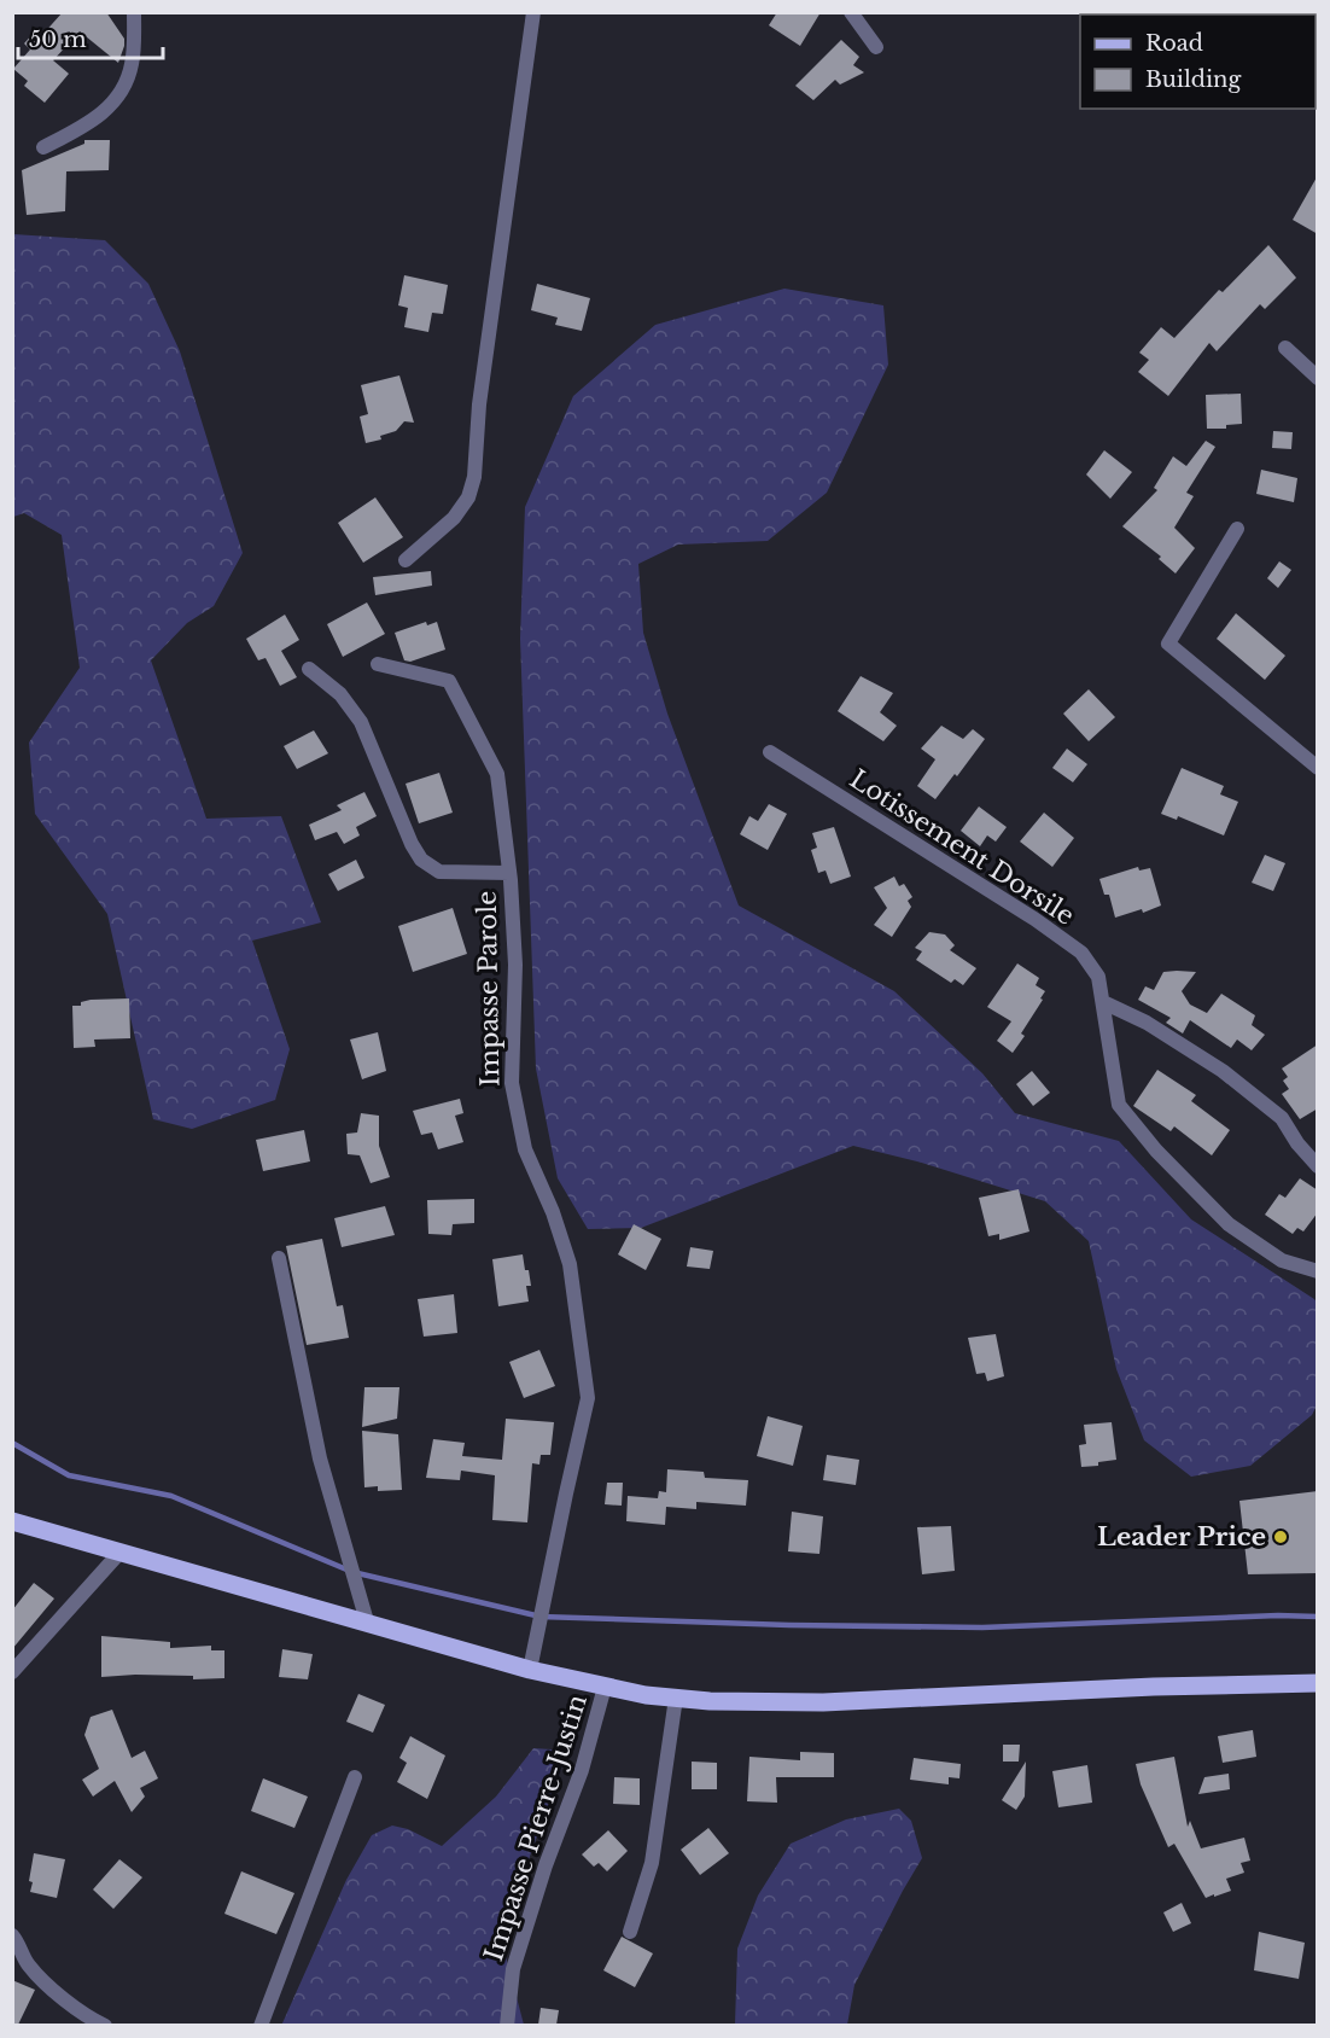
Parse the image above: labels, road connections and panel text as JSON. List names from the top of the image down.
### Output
{
  "streets": {
    "street": ["Lotissement Dorsile", "Impasse Parole", "Impasse Pierre-Justin"]
  },
  "places": ["Leader Price"],
  "legend": ["Road", "Building"],
  "scale_bar": "50 m"
}
